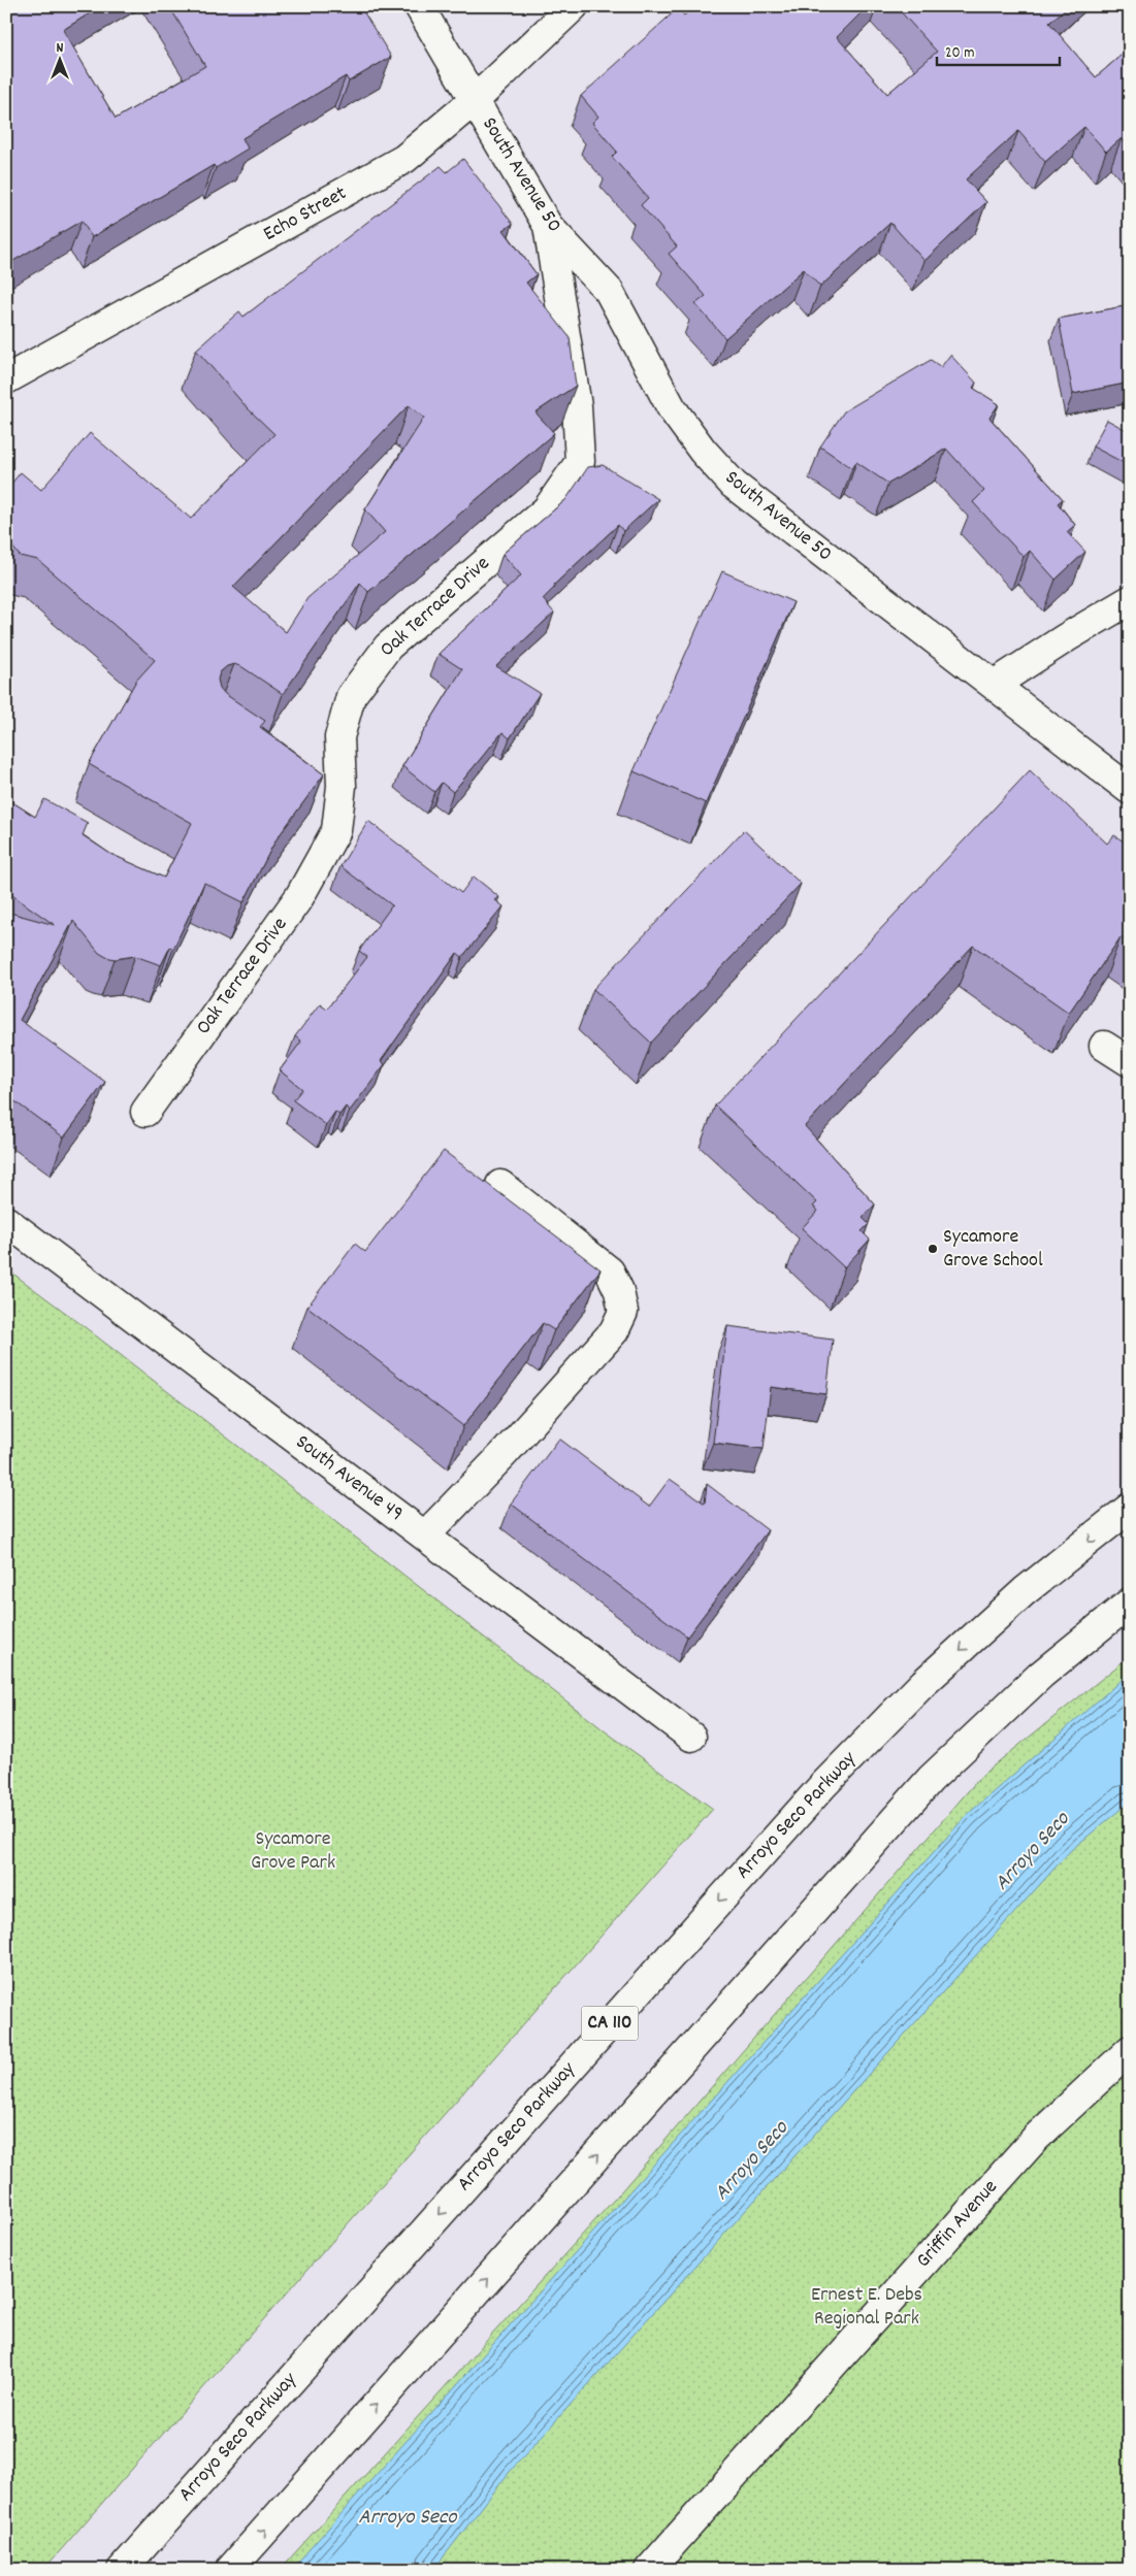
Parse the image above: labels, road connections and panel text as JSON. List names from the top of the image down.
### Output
{
  "streets": {
    "main road": [
      "South Avenue 50",
      "Echo Street",
      "Oak Terrace Drive",
      "South Avenue 49",
      "Arroyo Seco Parkway",
      "CA 110",
      "Griffin Avenue"
    ]
  },
  "crossings": [
    ["South Avenue 50", "Echo Street"],
    ["South Avenue 50", "Oak Terrace Drive"]
  ],
  "water": ["Arroyo Seco"],
  "parks": ["Sycamore Grove Park", "Ernest E. Debs Regional Park"],
  "places": ["Sycamore Grove School"],
  "scale_bar": "20 m",
  "north": "top"
}
